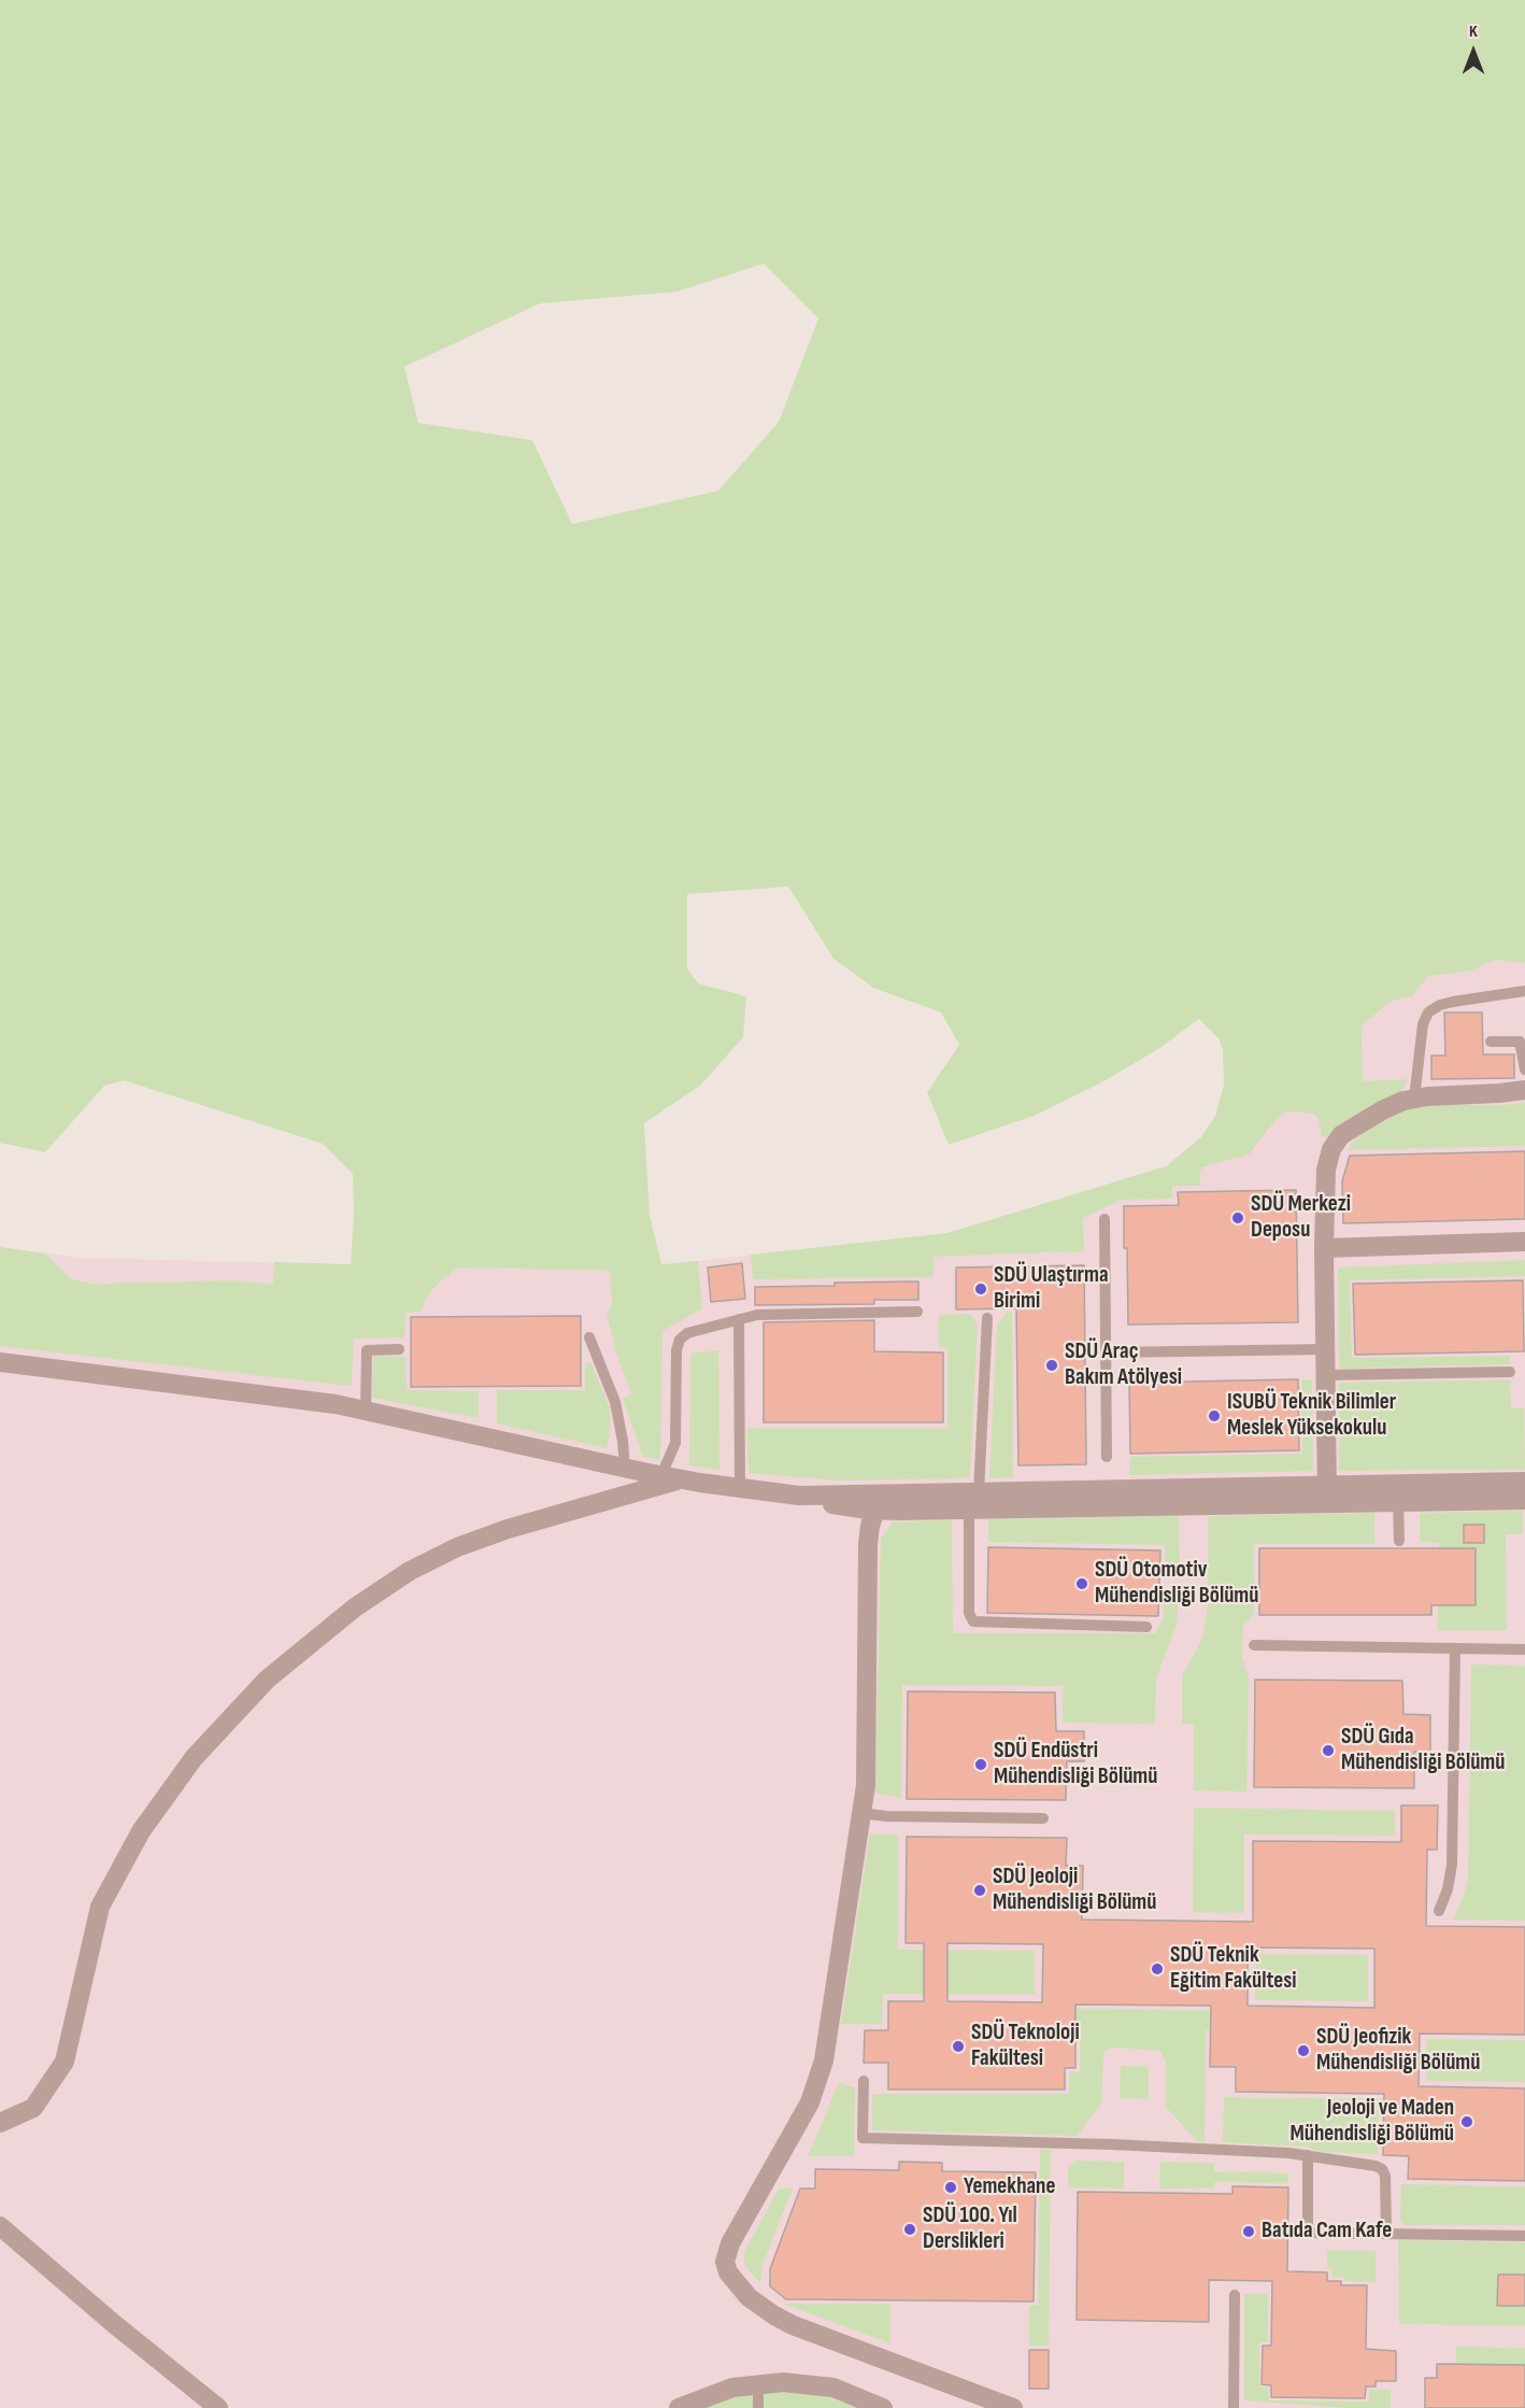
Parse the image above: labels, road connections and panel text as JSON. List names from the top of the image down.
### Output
{
  "places": [
    "SDÜ Merkezi Deposu",
    "SDÜ Ulaştırma Birimi",
    "SDÜ Araç Bakım Atölyesi",
    "ISUBÜ Teknik Bilimler Meslek Yüksekokulu",
    "SDÜ Otomotiv Mühendisliği Bölümü",
    "SDÜ Gıda Mühendisliği Bölümü",
    "SDÜ Endüstri Mühendisliği Bölümü",
    "SDÜ Jeoloji Mühendisliği Bölümü",
    "SDÜ Teknik Eğitim Fakültesi",
    "SDÜ Teknoloji Fakültesi",
    "SDÜ Jeofizik Mühendisliği Bölümü",
    "Jeoloji ve Maden Mühendisliği Bölümü",
    "Yemekhane",
    "SDÜ 100. Yıl Derslikleri",
    "Batıda Cam Kafe"
  ],
  "north": "top"
}
